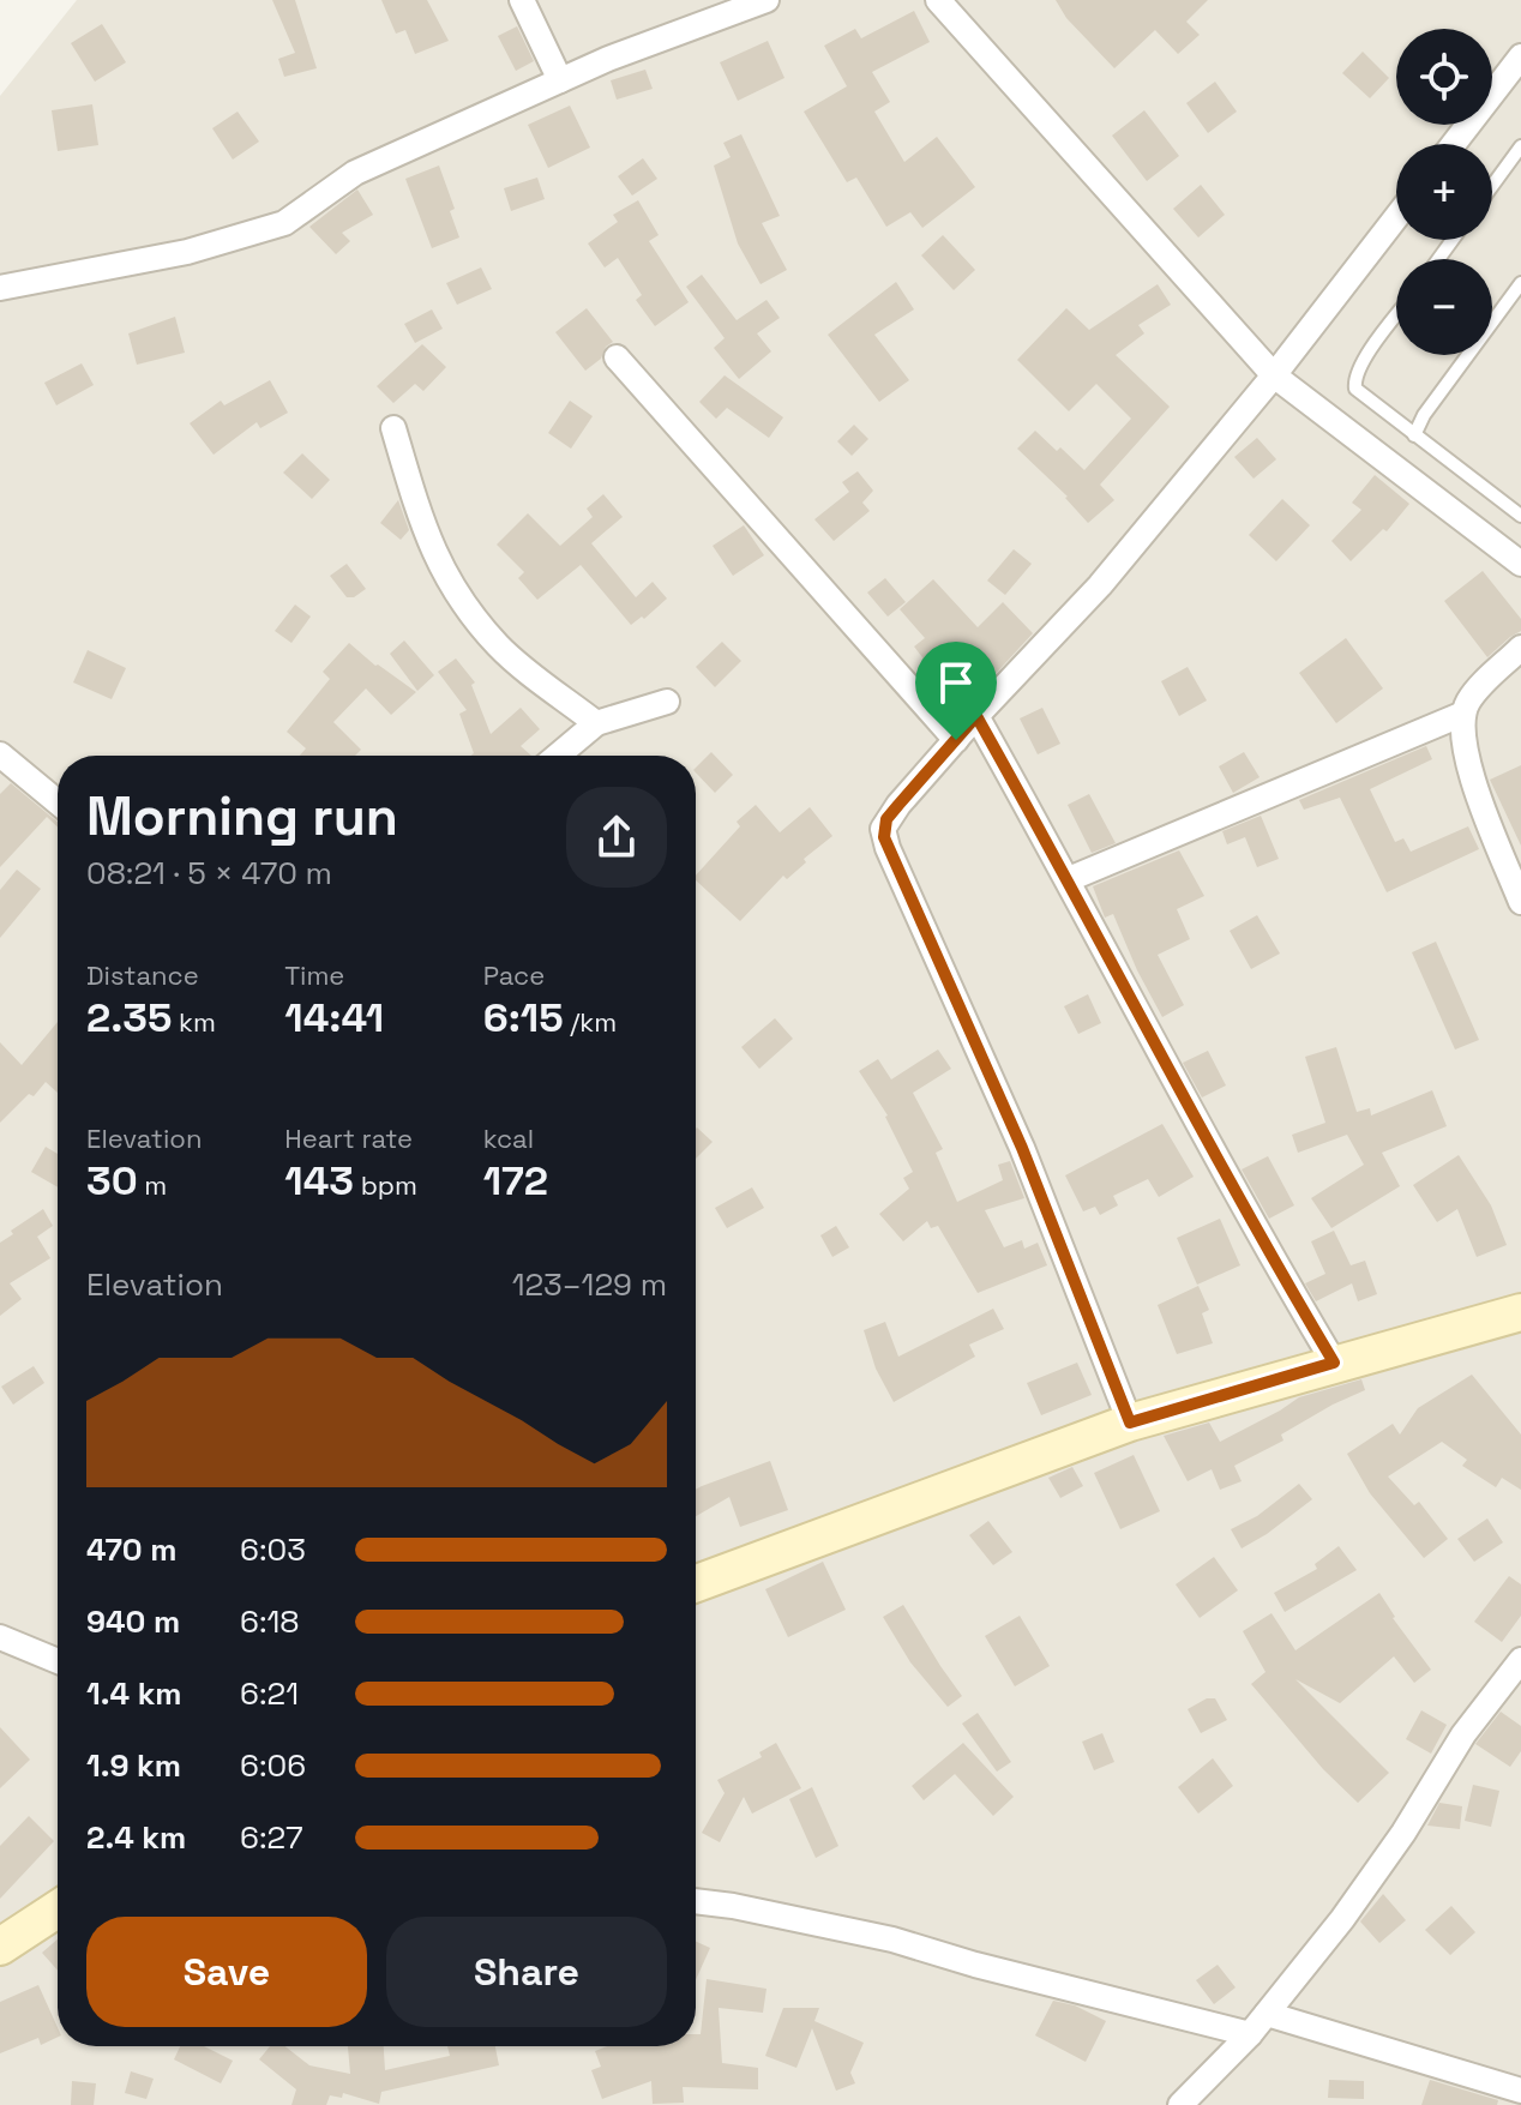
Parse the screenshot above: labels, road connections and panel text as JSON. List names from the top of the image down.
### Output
{
  "page": {
    "map_buttons": ["+", "−"],
    "heading": ["Morning run", "08:21 · 5 × 470 m"],
    "stats": [
      ["Distance", "2.35 km"],
      ["Time", "14:41"],
      ["Pace", "6:15 /km"],
      ["Elevation", "30 m"],
      ["Heart rate", "143 bpm"],
      ["kcal", "172"]
    ],
    "chart": ["Elevation", "123–129 m"],
    "list": [
      {
        "name": "470 m",
        "note": "6:03"
      },
      {
        "name": "940 m",
        "note": "6:18"
      },
      {
        "name": "1.4 km",
        "note": "6:21"
      },
      {
        "name": "1.9 km",
        "note": "6:06"
      },
      {
        "name": "2.4 km",
        "note": "6:27"
      }
    ],
    "buttons": ["Save", "Share"]
  }
}
